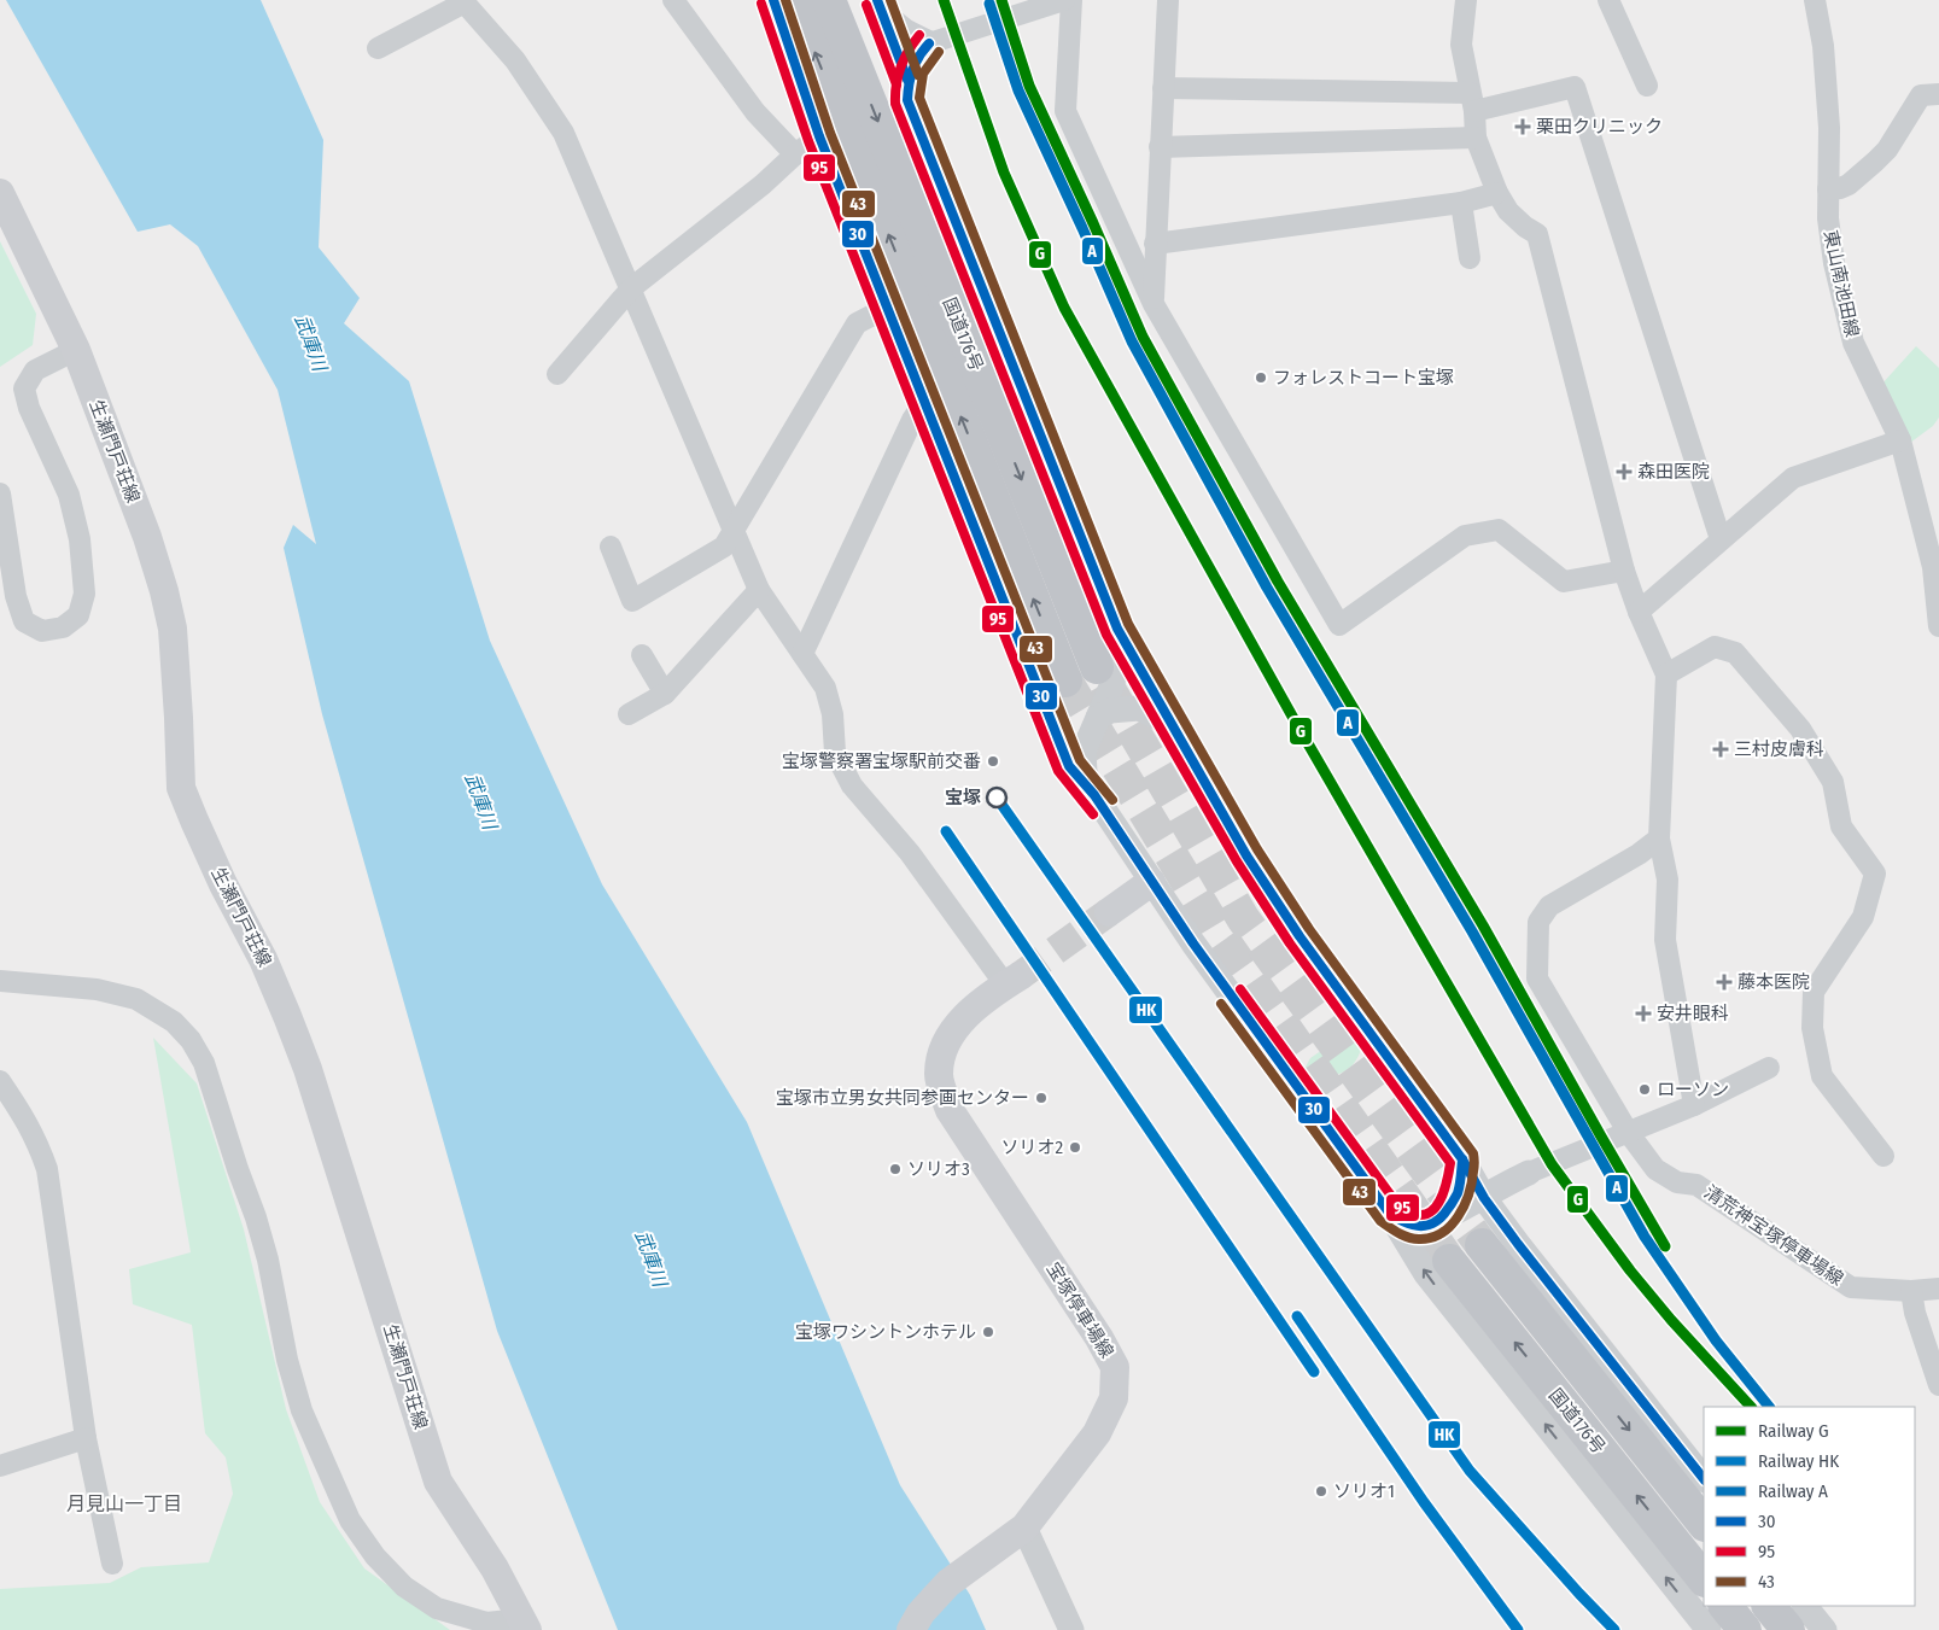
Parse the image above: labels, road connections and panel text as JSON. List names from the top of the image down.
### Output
{
  "streets": {
    "highway": ["国道176号"],
    "main road": ["生瀬門戸荘線", "宝塚停車場線"],
    "street": ["東山南池田線", "清荒神宝塚停車場線"]
  },
  "districts": ["月見山一丁目"],
  "water": ["武庫川"],
  "places": {
    "health": [
      "栗田クリニック",
      "森田医院",
      "三村皮膚科",
      "藤本医院",
      "安井眼科"
    ],
    "other": [
      "フォレストコート宝塚",
      "宝塚警察署宝塚駅前交番",
      "宝塚",
      "ローソン",
      "宝塚市立男女共同参画センター",
      "ソリオ2",
      "ソリオ3",
      "宝塚ワシントンホテル",
      "ソリオ1"
    ]
  },
  "lines": [
    "rail line G",
    "transit line 30",
    "transit line 43",
    "rail line A",
    "transit line 95",
    "rail line HK"
  ],
  "legend": [
    "Railway G",
    "Railway HK",
    "Railway A",
    "30",
    "95",
    "43"
  ]
}
